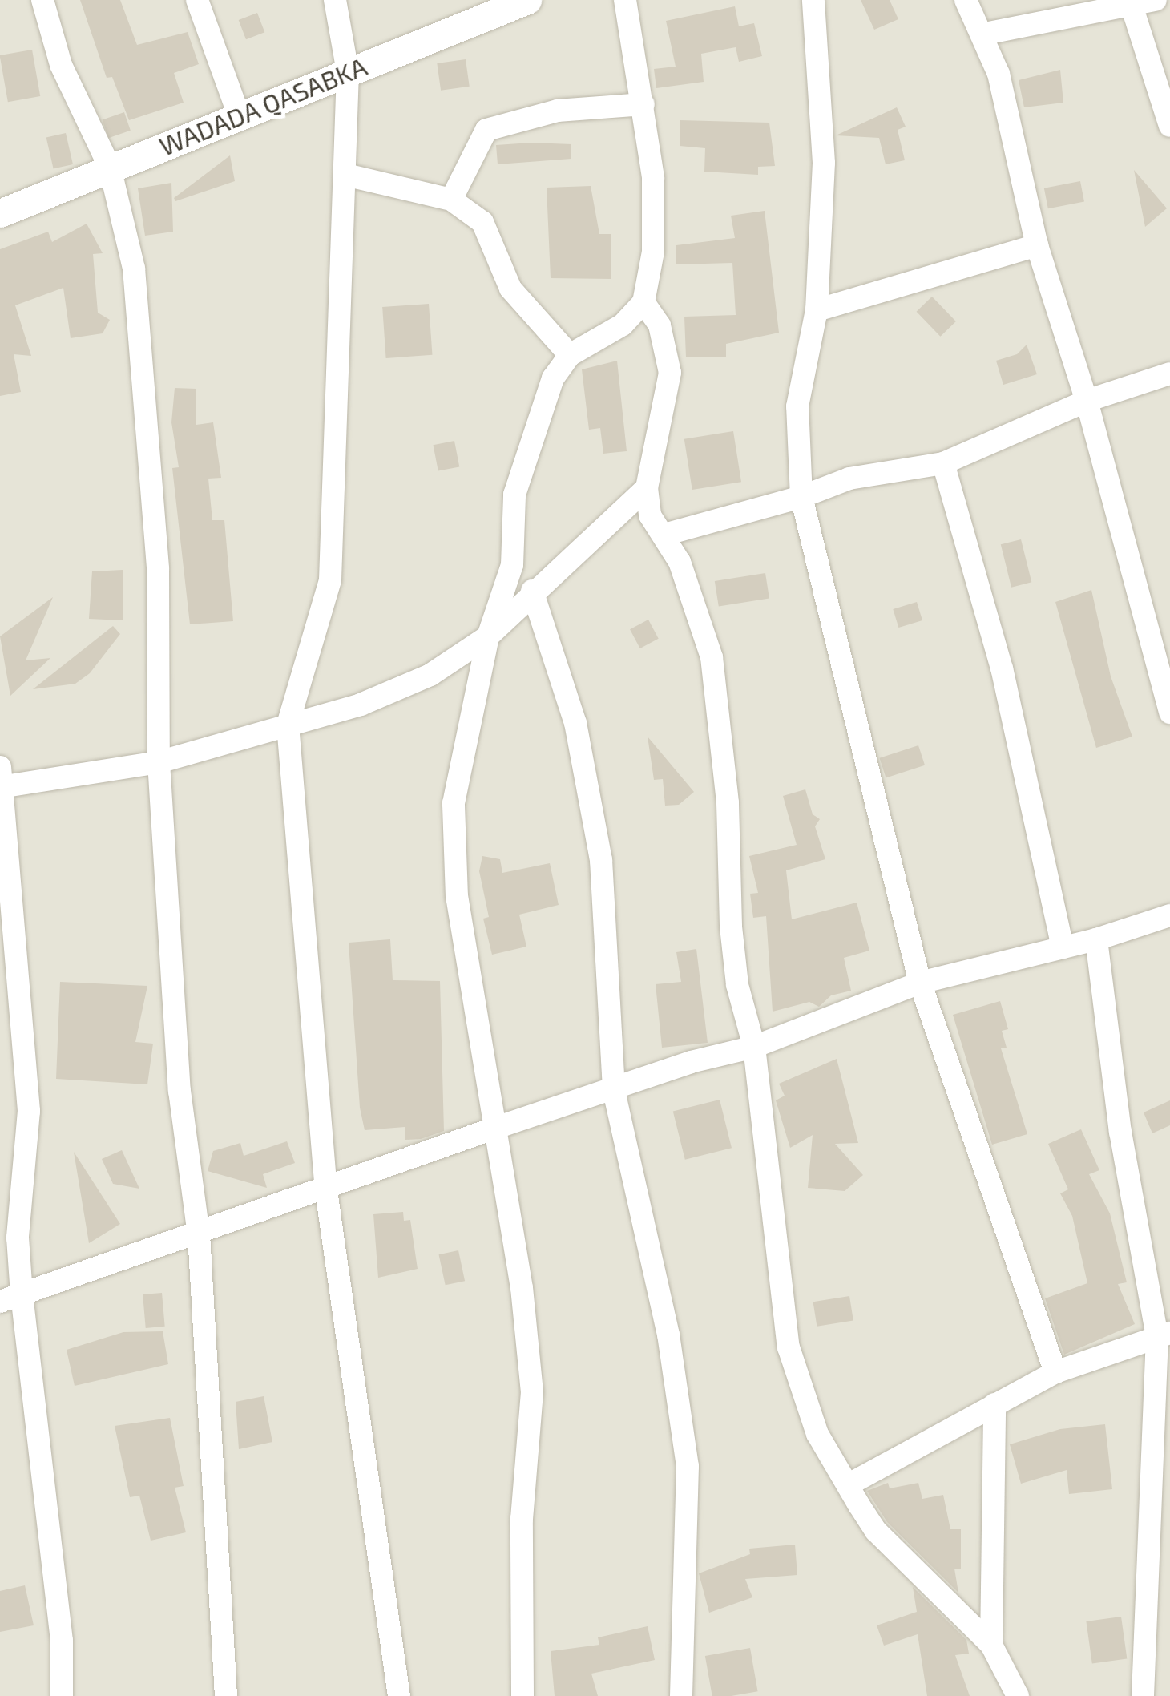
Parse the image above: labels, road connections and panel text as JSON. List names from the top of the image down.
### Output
{
  "streets": {
    "street": ["WADADA QASABKA"]
  }
}
